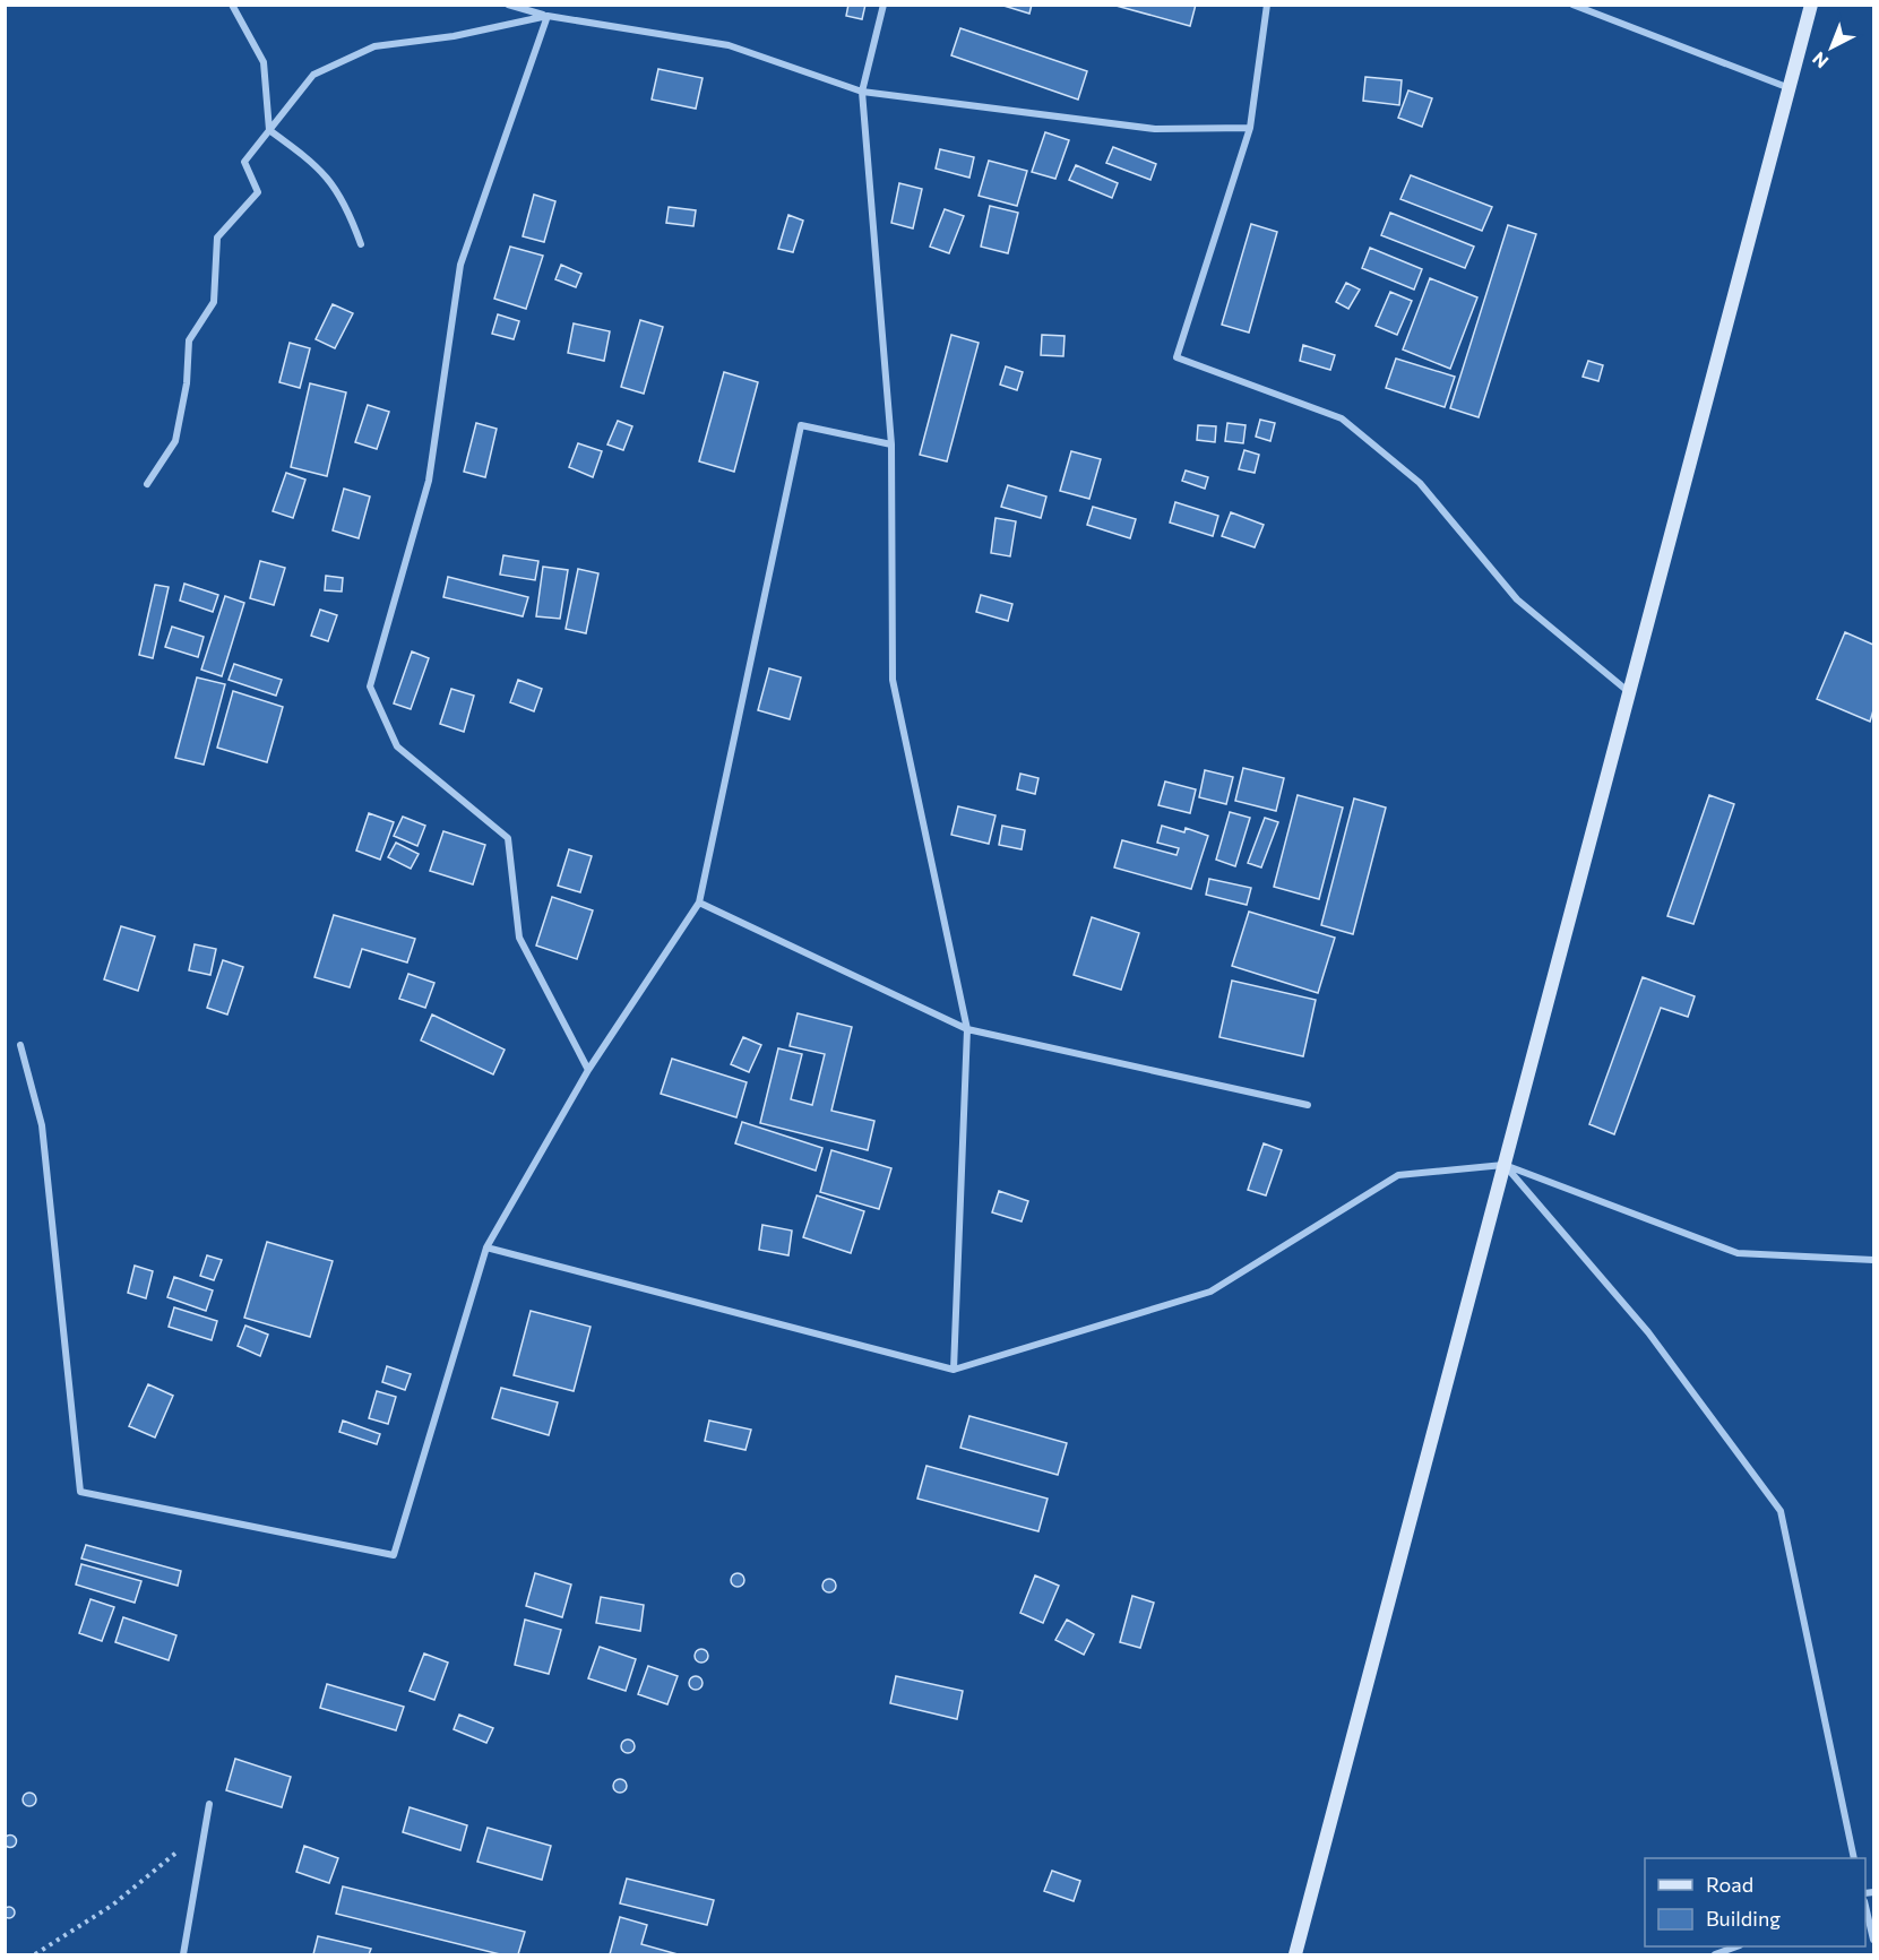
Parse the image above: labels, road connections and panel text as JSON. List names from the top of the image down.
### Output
{
  "legend": ["Road", "Building"],
  "north": "bottom left"
}
